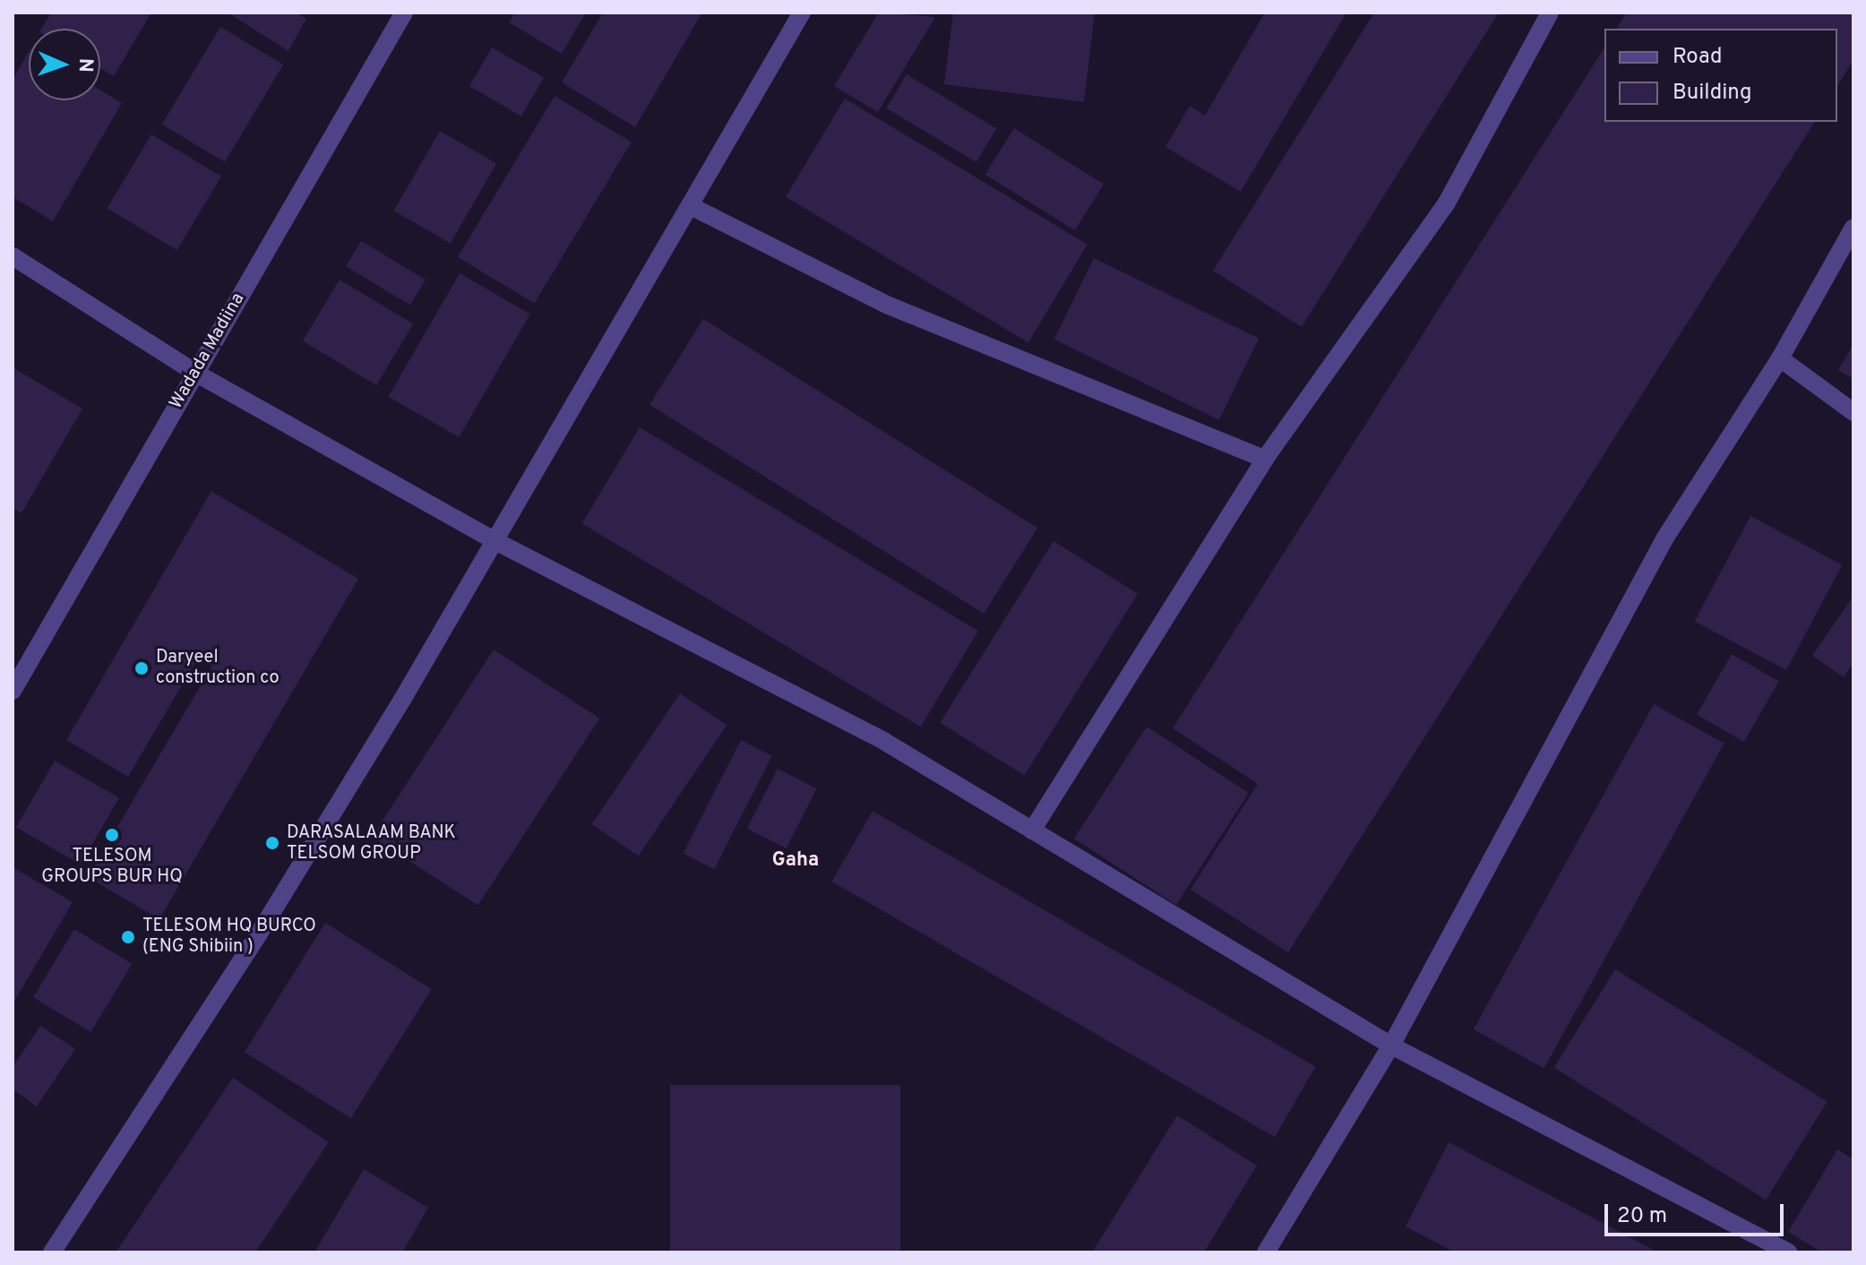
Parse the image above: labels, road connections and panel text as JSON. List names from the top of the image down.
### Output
{
  "streets": {
    "street": ["Wadada Madiina"]
  },
  "districts": ["Gaha"],
  "places": [
    "Daryeel construction co",
    "TELESOM GROUPS BUR HQ",
    "DARASALAAM BANK TELSOM GROUP",
    "TELESOM HQ BURCO (ENG Shibiin )"
  ],
  "legend": ["Road", "Building"],
  "scale_bar": "20 m",
  "north": "right"
}
